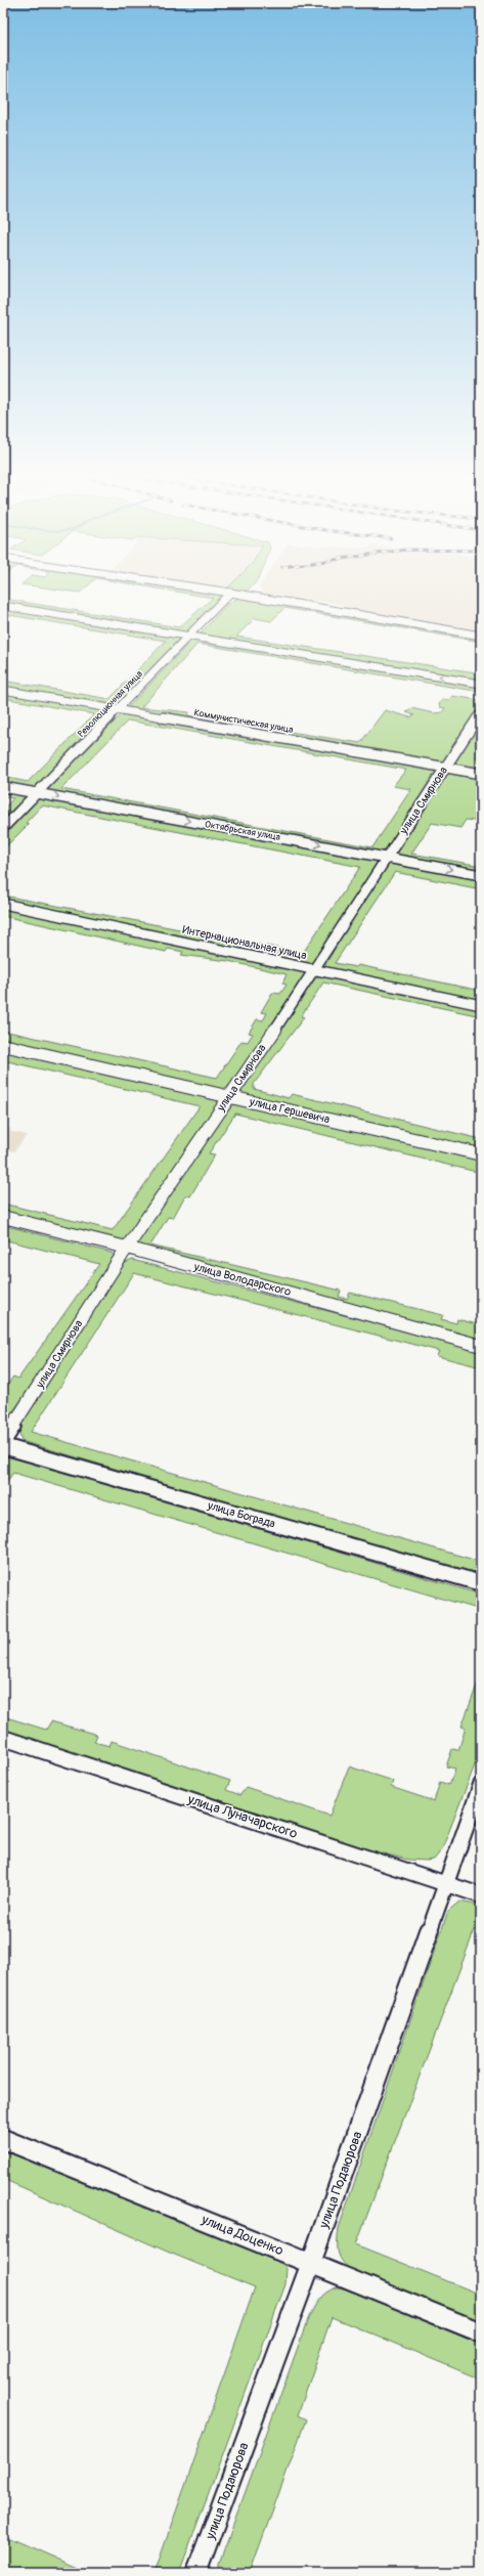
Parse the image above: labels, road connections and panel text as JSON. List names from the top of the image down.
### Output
{
  "streets": {
    "street": [
      "Революционная улица",
      "Коммунистическая улица",
      "улица Смирнова",
      "Октябрьская улица",
      "Интернациональная улица",
      "улица Гершевича",
      "улица Володарского",
      "улица Бограда",
      "улица Луначарского",
      "улица Подаюрова",
      "улица Доценко"
    ]
  },
  "crossings": [
    ["Революционная улица", "Коммунистическая улица"],
    ["Революционная улица", "Октябрьская улица"],
    ["Коммунистическая улица", "улица Смирнова"],
    ["улица Смирнова", "Октябрьская улица"],
    ["улица Смирнова", "Интернациональная улица"],
    ["улица Смирнова", "улица Гершевича"],
    ["улица Смирнова", "улица Володарского"],
    ["улица Луначарского", "улица Подаюрова"],
    ["улица Подаюрова", "улица Доценко"]
  ],
  "one_way": ["Октябрьская улица"]
}
